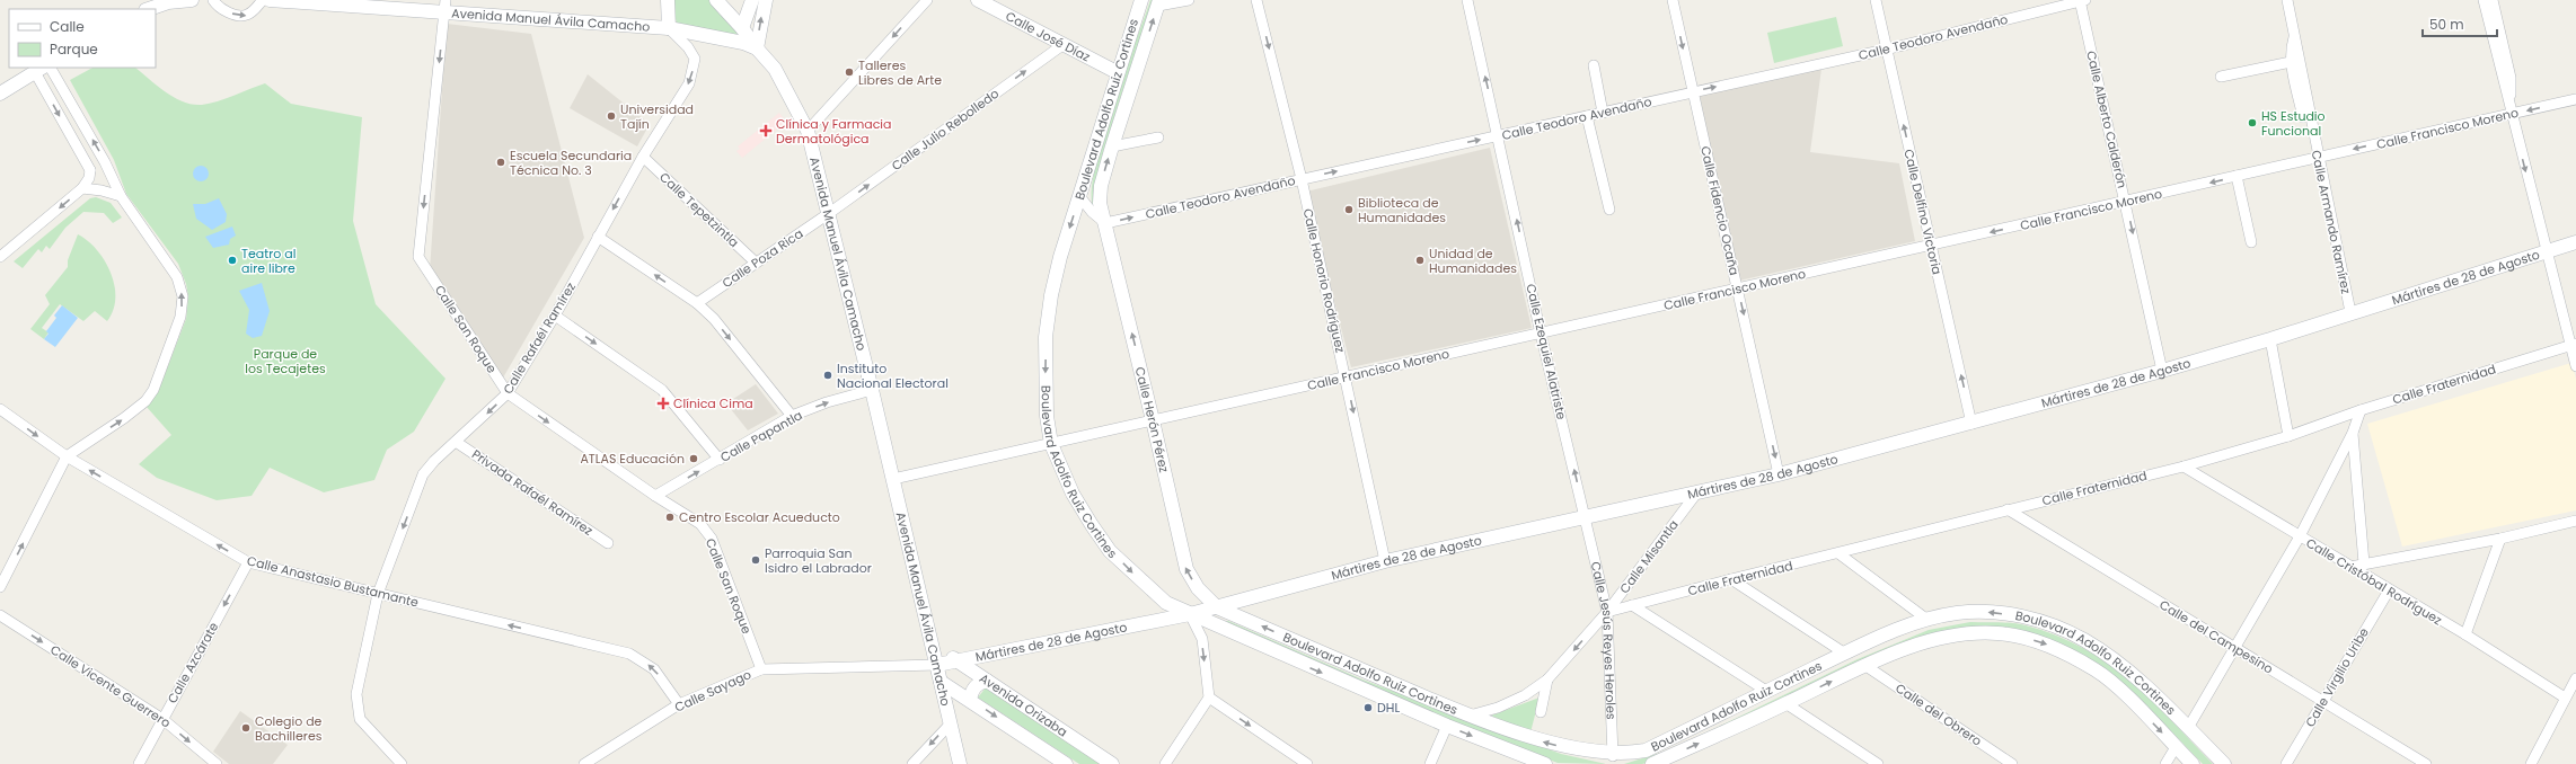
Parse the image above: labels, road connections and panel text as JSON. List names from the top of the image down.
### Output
{
  "streets": {
    "main road": [
      "Avenida Manuel Ávila Camacho",
      "Calle José Díaz",
      "Boulevard Adolfo Ruiz Cortines",
      "Mártires de 28 de Agosto",
      "Calle Herón Pérez",
      "Avenida Orizaba"
    ],
    "street": [
      "Calle Teodoro Avendaño",
      "Calle Alberto Calderón",
      "Calle Francisco Moreno",
      "Calle Julio Rebolledo",
      "Calle Tepetzintla",
      "Calle Fidencio Ocaña",
      "Calle Delfino Victoria",
      "Calle Armando Ramírez",
      "Calle Poza Rica",
      "Calle Honorio Rodríguez",
      "Calle San Roque",
      "Calle Rafaél Ramírez",
      "Calle Ezequiel Alatriste",
      "Calle Fraternidad",
      "Calle Papantla",
      "Privada Rafaél Ramírez",
      "Calle Misantla",
      "Calle Anastasio Bustamante",
      "Calle Cristóbal Rodríguez",
      "Calle del Campesino",
      "Calle Jesús Reyes Heroles",
      "Calle Azcárate",
      "Calle Virgilio Uribe",
      "Calle Vicente Guerrero",
      "Calle Sayago",
      "Calle del Obrero"
    ]
  },
  "crossings": [
    ["Avenida Manuel Ávila Camacho", "Calle Francisco Moreno"],
    ["Avenida Manuel Ávila Camacho", "Calle Julio Rebolledo"],
    ["Avenida Manuel Ávila Camacho", "Calle Poza Rica"],
    ["Avenida Manuel Ávila Camacho", "Mártires de 28 de Agosto"],
    ["Avenida Manuel Ávila Camacho", "Calle San Roque"],
    ["Avenida Manuel Ávila Camacho", "Calle Rafaél Ramírez"],
    ["Avenida Manuel Ávila Camacho", "Calle Papantla"],
    ["Avenida Manuel Ávila Camacho", "Calle Sayago"],
    ["Avenida Manuel Ávila Camacho", "Avenida Orizaba"],
    ["Calle José Díaz", "Boulevard Adolfo Ruiz Cortines"],
    ["Calle José Díaz", "Calle Julio Rebolledo"],
    ["Calle Teodoro Avendaño", "Boulevard Adolfo Ruiz Cortines"],
    ["Calle Teodoro Avendaño", "Calle Alberto Calderón"],
    ["Calle Teodoro Avendaño", "Calle Fidencio Ocaña"],
    ["Calle Teodoro Avendaño", "Calle Delfino Victoria"],
    ["Calle Teodoro Avendaño", "Calle Honorio Rodríguez"],
    ["Calle Teodoro Avendaño", "Calle Ezequiel Alatriste"],
    ["Calle Teodoro Avendaño", "Calle Herón Pérez"],
    ["Boulevard Adolfo Ruiz Cortines", "Calle Francisco Moreno"],
    ["Boulevard Adolfo Ruiz Cortines", "Mártires de 28 de Agosto"],
    ["Boulevard Adolfo Ruiz Cortines", "Calle Herón Pérez"],
    ["Boulevard Adolfo Ruiz Cortines", "Calle Misantla"],
    ["Boulevard Adolfo Ruiz Cortines", "Calle Jesús Reyes Heroles"],
    ["Boulevard Adolfo Ruiz Cortines", "Calle del Obrero"],
    ["Calle Alberto Calderón", "Calle Francisco Moreno"],
    ["Calle Alberto Calderón", "Mártires de 28 de Agosto"],
    ["Calle Francisco Moreno", "Calle Fidencio Ocaña"],
    ["Calle Francisco Moreno", "Calle Delfino Victoria"],
    ["Calle Francisco Moreno", "Calle Armando Ramírez"],
    ["Calle Francisco Moreno", "Calle Honorio Rodríguez"],
    ["Calle Francisco Moreno", "Calle Ezequiel Alatriste"],
    ["Calle Francisco Moreno", "Calle Herón Pérez"],
    ["Calle Julio Rebolledo", "Calle Poza Rica"],
    ["Calle Tepetzintla", "Calle Poza Rica"],
    ["Calle Tepetzintla", "Calle Rafaél Ramírez"],
    ["Calle Fidencio Ocaña", "Mártires de 28 de Agosto"],
    ["Calle Delfino Victoria", "Mártires de 28 de Agosto"],
    ["Calle Armando Ramírez", "Mártires de 28 de Agosto"],
    ["Mártires de 28 de Agosto", "Calle Honorio Rodríguez"],
    ["Mártires de 28 de Agosto", "Calle Ezequiel Alatriste"],
    ["Mártires de 28 de Agosto", "Calle Herón Pérez"],
    ["Mártires de 28 de Agosto", "Calle Misantla"],
    ["Mártires de 28 de Agosto", "Calle Jesús Reyes Heroles"],
    ["Mártires de 28 de Agosto", "Calle Sayago"],
    ["Mártires de 28 de Agosto", "Avenida Orizaba"],
    ["Calle San Roque", "Calle Rafaél Ramírez"],
    ["Calle San Roque", "Calle Papantla"],
    ["Calle San Roque", "Calle Sayago"],
    ["Calle Rafaél Ramírez", "Privada Rafaél Ramírez"],
    ["Calle Rafaél Ramírez", "Calle Anastasio Bustamante"],
    ["Calle Ezequiel Alatriste", "Calle Jesús Reyes Heroles"],
    ["Calle Fraternidad", "Calle Misantla"],
    ["Calle Fraternidad", "Calle Cristóbal Rodríguez"],
    ["Calle Fraternidad", "Calle del Campesino"],
    ["Calle Fraternidad", "Calle Jesús Reyes Heroles"],
    ["Calle Misantla", "Calle Jesús Reyes Heroles"],
    ["Calle Anastasio Bustamante", "Calle Azcárate"],
    ["Calle Anastasio Bustamante", "Calle Sayago"],
    ["Calle Cristóbal Rodríguez", "Calle Virgilio Uribe"],
    ["Calle del Campesino", "Calle Virgilio Uribe"],
    ["Calle Azcárate", "Calle Vicente Guerrero"]
  ],
  "one_way": [
    "Calle Teodoro Avendaño",
    "Calle Alberto Calderón",
    "Calle Julio Rebolledo",
    "Calle Fidencio Ocaña",
    "Calle Delfino Victoria",
    "Calle Honorio Rodríguez",
    "Calle San Roque",
    "Calle Rafaél Ramírez",
    "Calle Ezequiel Alatriste",
    "Calle Herón Pérez",
    "Calle Papantla",
    "Calle Azcárate",
    "Calle Vicente Guerrero"
  ],
  "parks": ["Parque de los Tecajetes"],
  "places": {
    "other": [
      "Talleres Libres de Arte",
      "Universidad Tajín",
      "HS Estudio Funcional",
      "Escuela Secundaria Técnica No. 3",
      "Biblioteca de Humanidades",
      "Teatro al aire libre",
      "Unidad de Humanidades",
      "Instituto Nacional Electoral",
      "ATLAS Educación",
      "Centro Escolar Acueducto",
      "Parroquia San Isidro el Labrador",
      "DHL",
      "Colegio de Bachilleres"
    ],
    "health": ["Clínica y Farmacia Dermatológica", "Clínica Cima"]
  },
  "legend": ["Calle", "Parque"],
  "scale_bar": "50 m"
}
